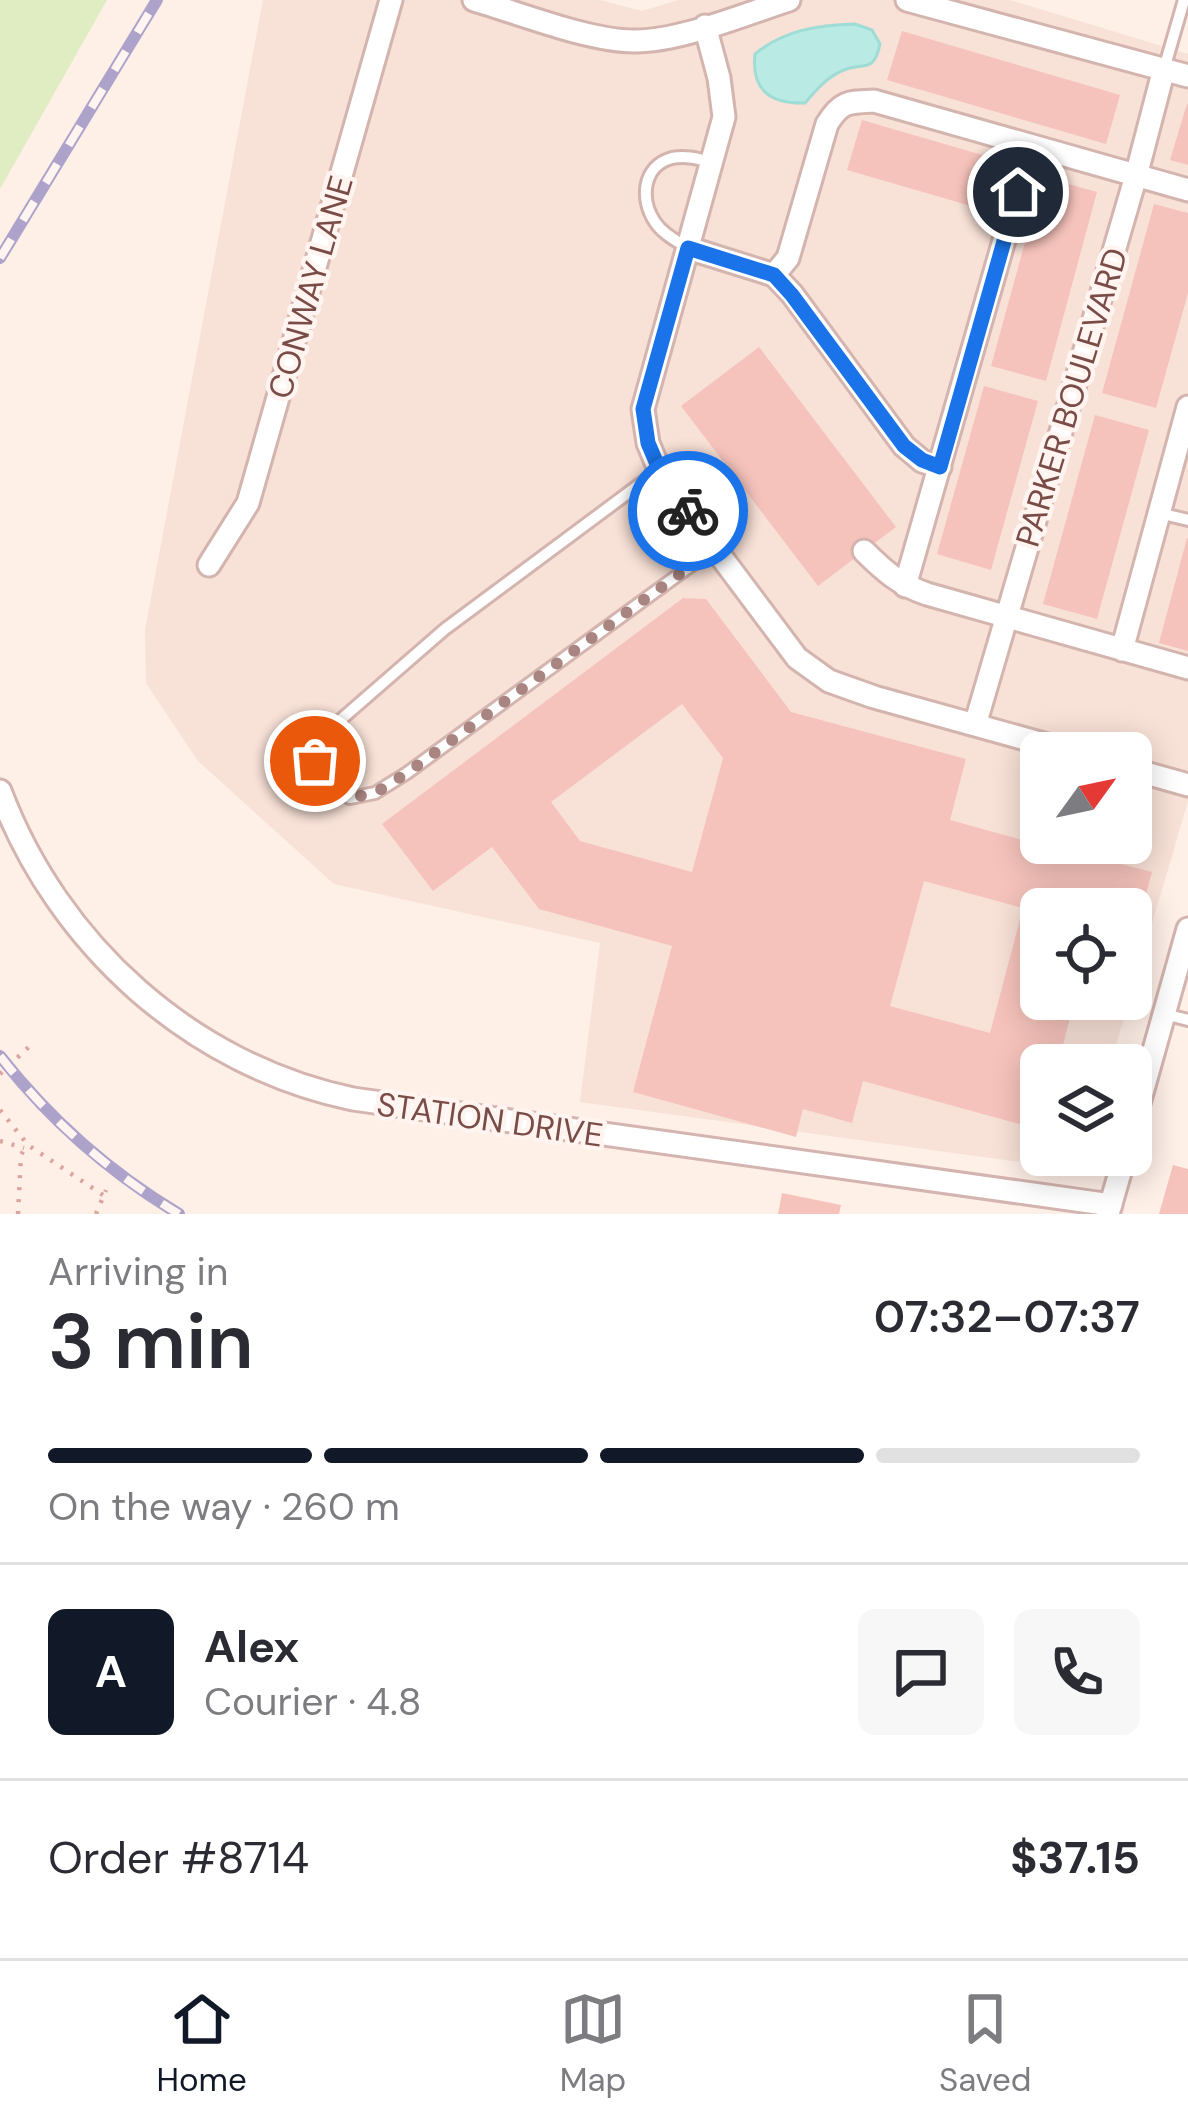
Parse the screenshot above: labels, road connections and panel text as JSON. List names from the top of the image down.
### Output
{
  "streets": {
    "street": ["CONWAY LANE", "PARKER BOULEVARD", "STATION DRIVE"]
  },
  "north": "top right",
  "page": {
    "heading": ["3 min", "Arriving in", "07:32–07:37"],
    "panel": [
      "Alex",
      "Courier · 4.8",
      "Order #8714",
      "$37.15"
    ],
    "bar": "On the way · 260 m",
    "round": "A",
    "tabs": ["Home", "Map", "Saved"]
  }
}
